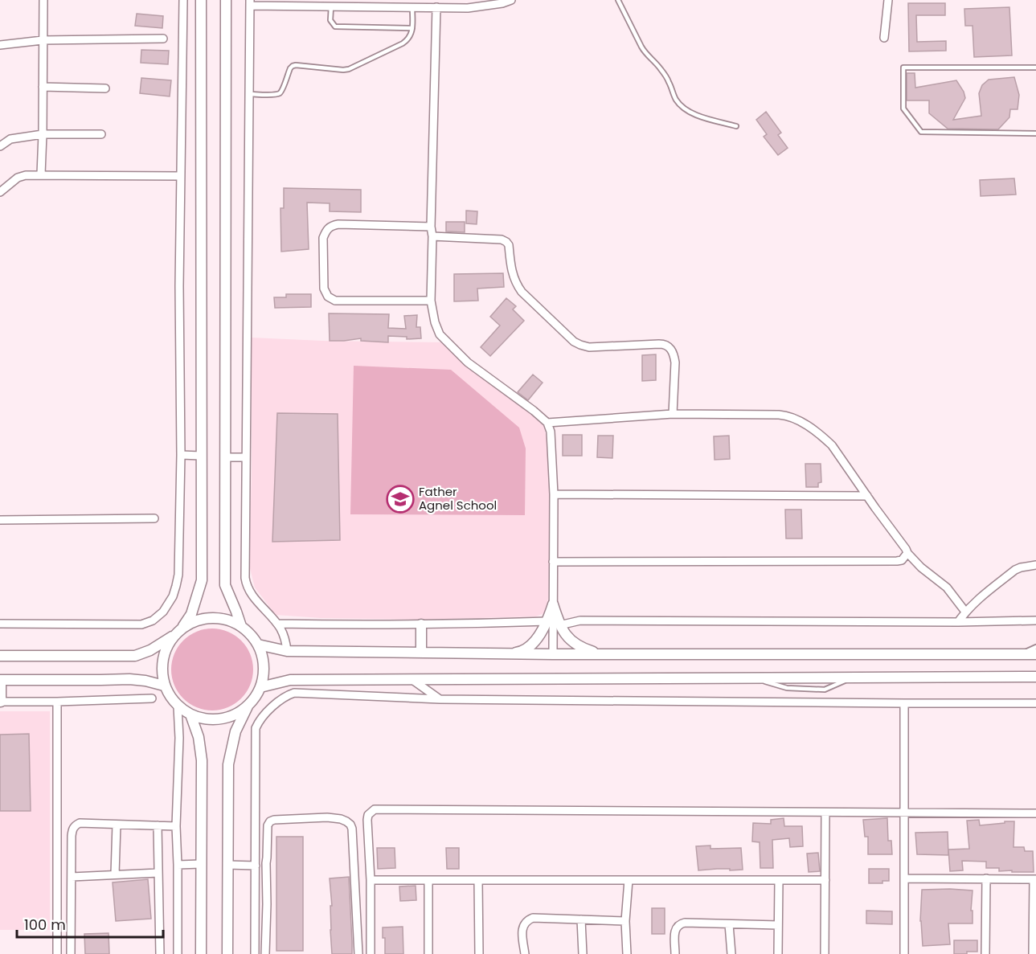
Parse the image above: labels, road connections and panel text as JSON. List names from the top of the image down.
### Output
{
  "places": {
    "school or university": ["Father Agnel School"]
  },
  "scale_bar": "100 m"
}
